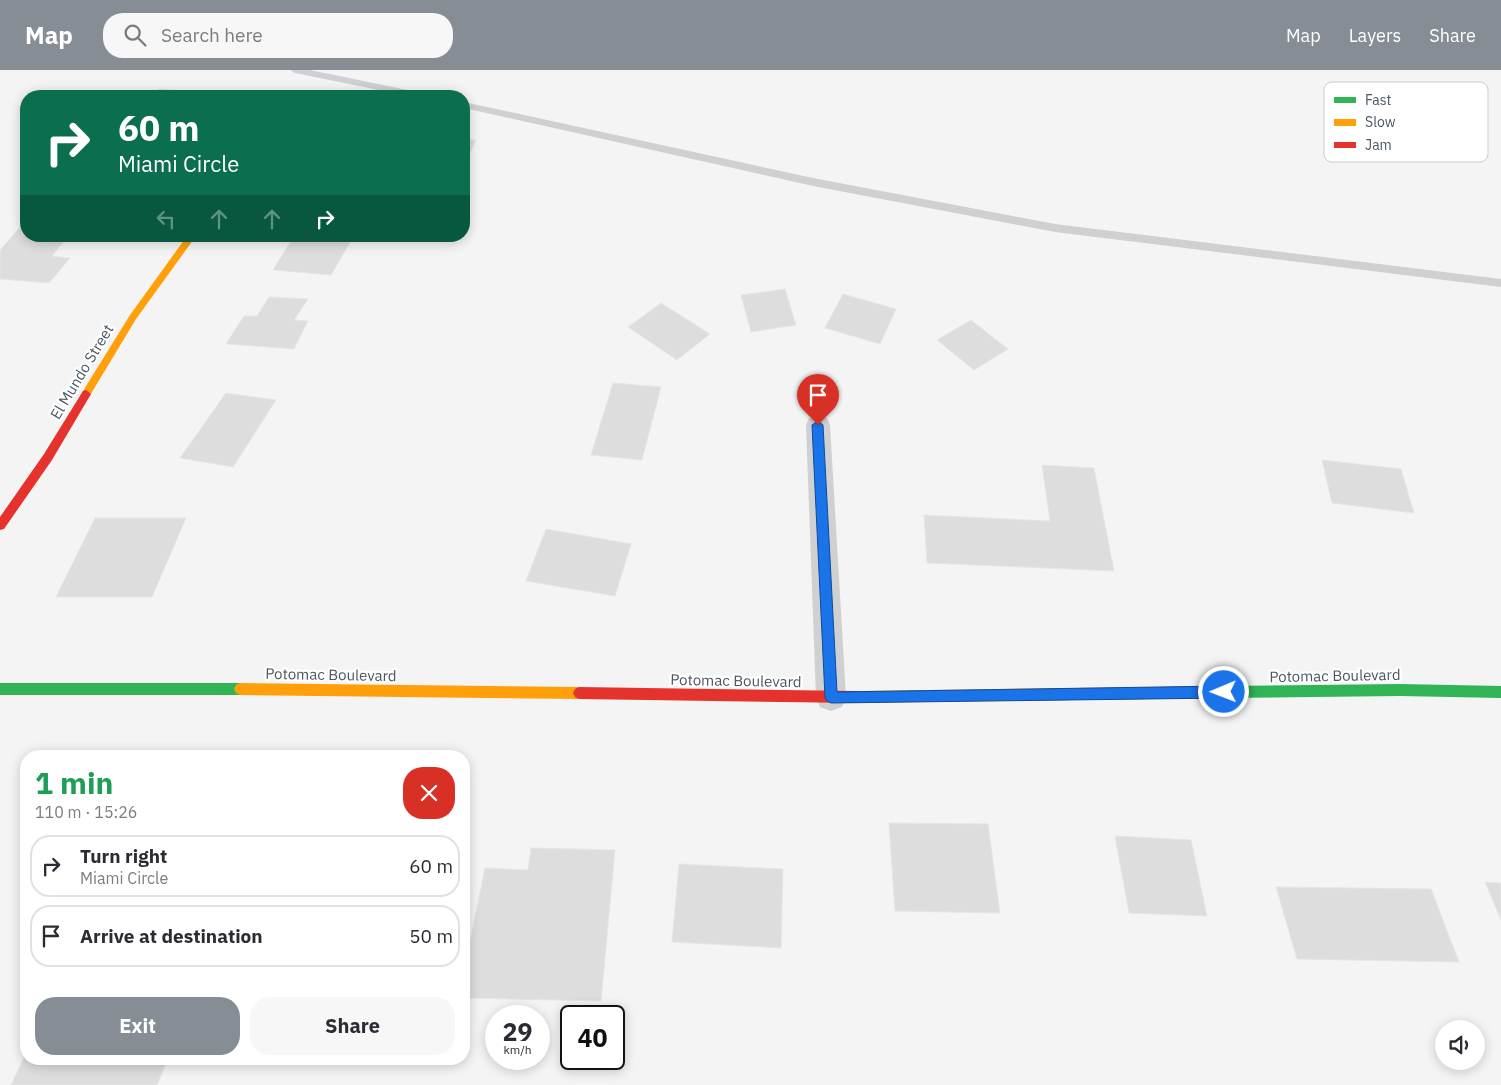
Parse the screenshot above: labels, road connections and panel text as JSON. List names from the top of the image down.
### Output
{
  "streets": {
    "street": ["El Mundo Street", "Potomac Boulevard"]
  },
  "legend": ["Fast", "Slow", "Jam"],
  "page": {
    "header": "Map",
    "search": "Search here",
    "nav": ["Map", "Layers", "Share"],
    "turn": ["60 m", "Miami Circle"],
    "heading": ["1 min", "110 m · 15:26"],
    "list": [
      {
        "name": "Turn right",
        "note": "Miami Circle",
        "value": "60 m"
      },
      {
        "name": "Arrive at destination",
        "value": "50 m"
      }
    ],
    "buttons": ["Exit", "Share"],
    "speed": "29 km/h",
    "limit": "40"
  }
}
